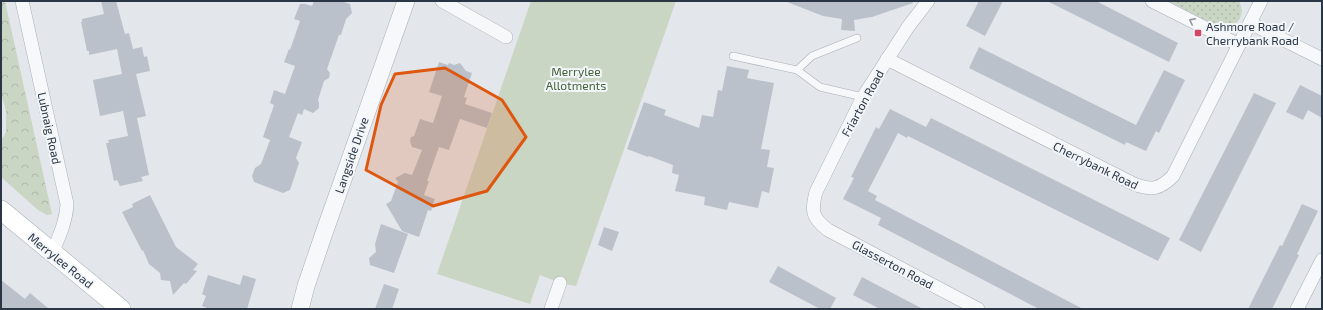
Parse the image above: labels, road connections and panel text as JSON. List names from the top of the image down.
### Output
{
  "streets": {
    "main road": ["Merrylee Road"],
    "street": [
      "Friarton Road",
      "Lubnaig Road",
      "Langside Drive",
      "Cherrybank Road",
      "Glasserton Road"
    ]
  },
  "crossings": [
    ["Friarton Road", "Cherrybank Road"],
    ["Friarton Road", "Glasserton Road"],
    ["Lubnaig Road", "Merrylee Road"]
  ],
  "parks": ["Merrylee Allotments"],
  "places": {
    "transit": ["Ashmore Road / Cherrybank Road"]
  }
}
